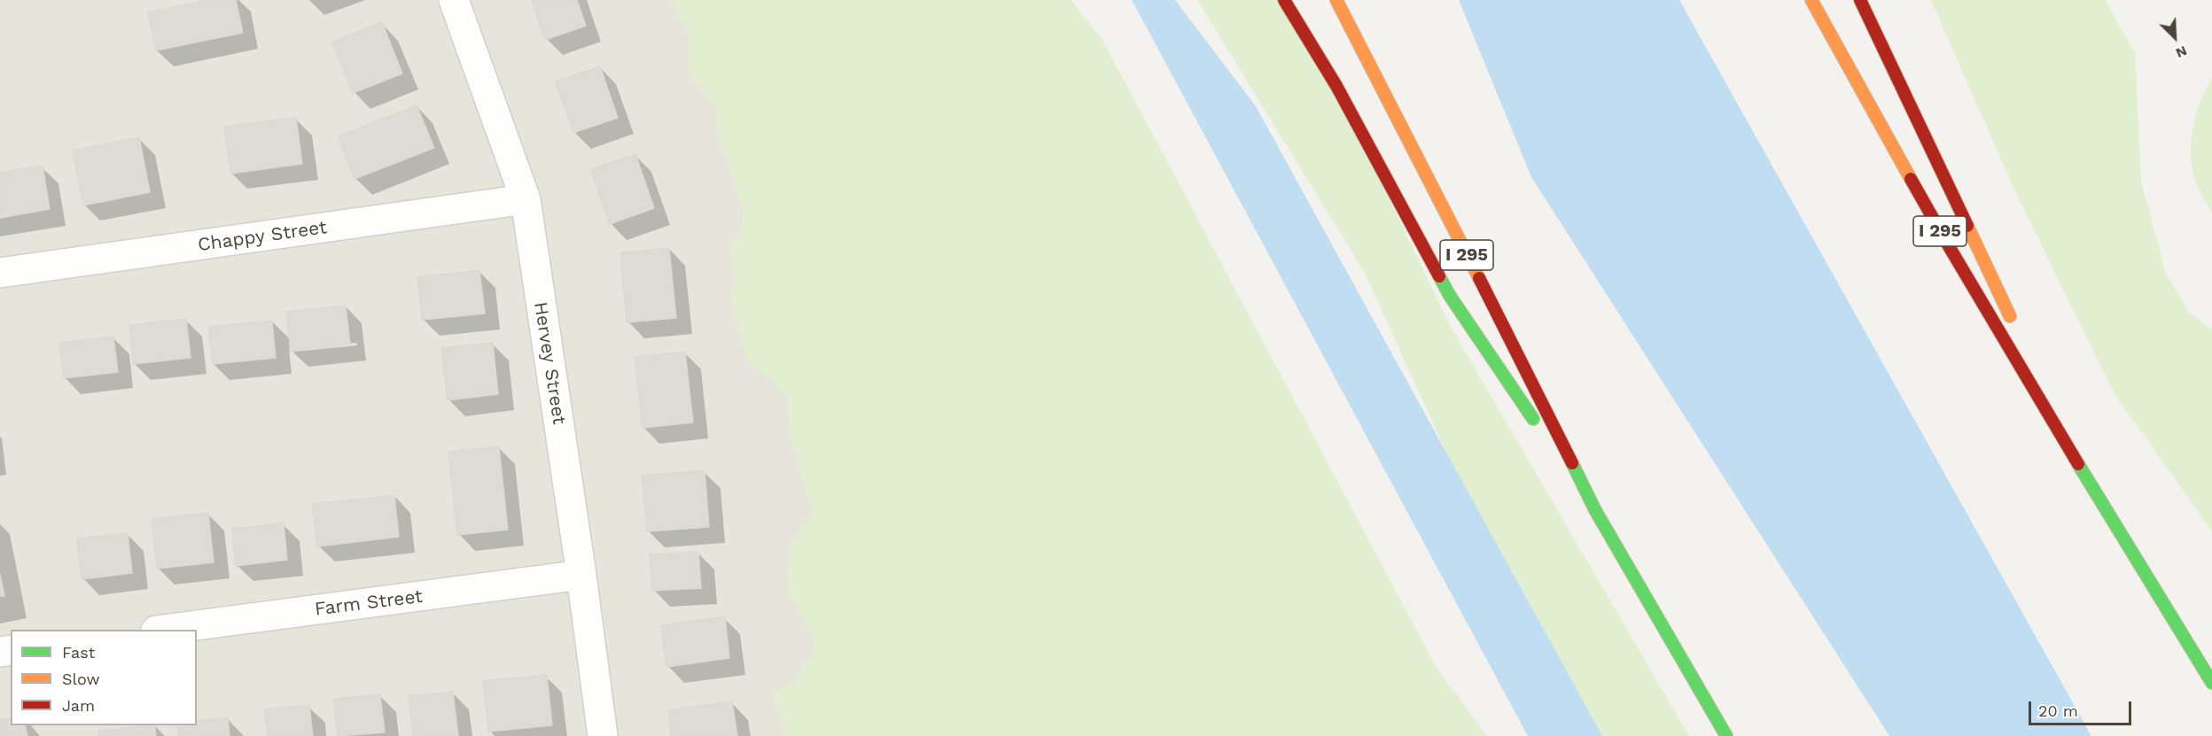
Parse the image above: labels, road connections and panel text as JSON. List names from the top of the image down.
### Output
{
  "streets": {
    "highway": ["I 295"],
    "street": ["Chappy Street", "Hervey Street", "Farm Street"]
  },
  "crossings": [
    ["Chappy Street", "Hervey Street"],
    ["Hervey Street", "Farm Street"]
  ],
  "legend": ["Fast", "Slow", "Jam"],
  "scale_bar": "20 m",
  "north": "bottom right"
}
